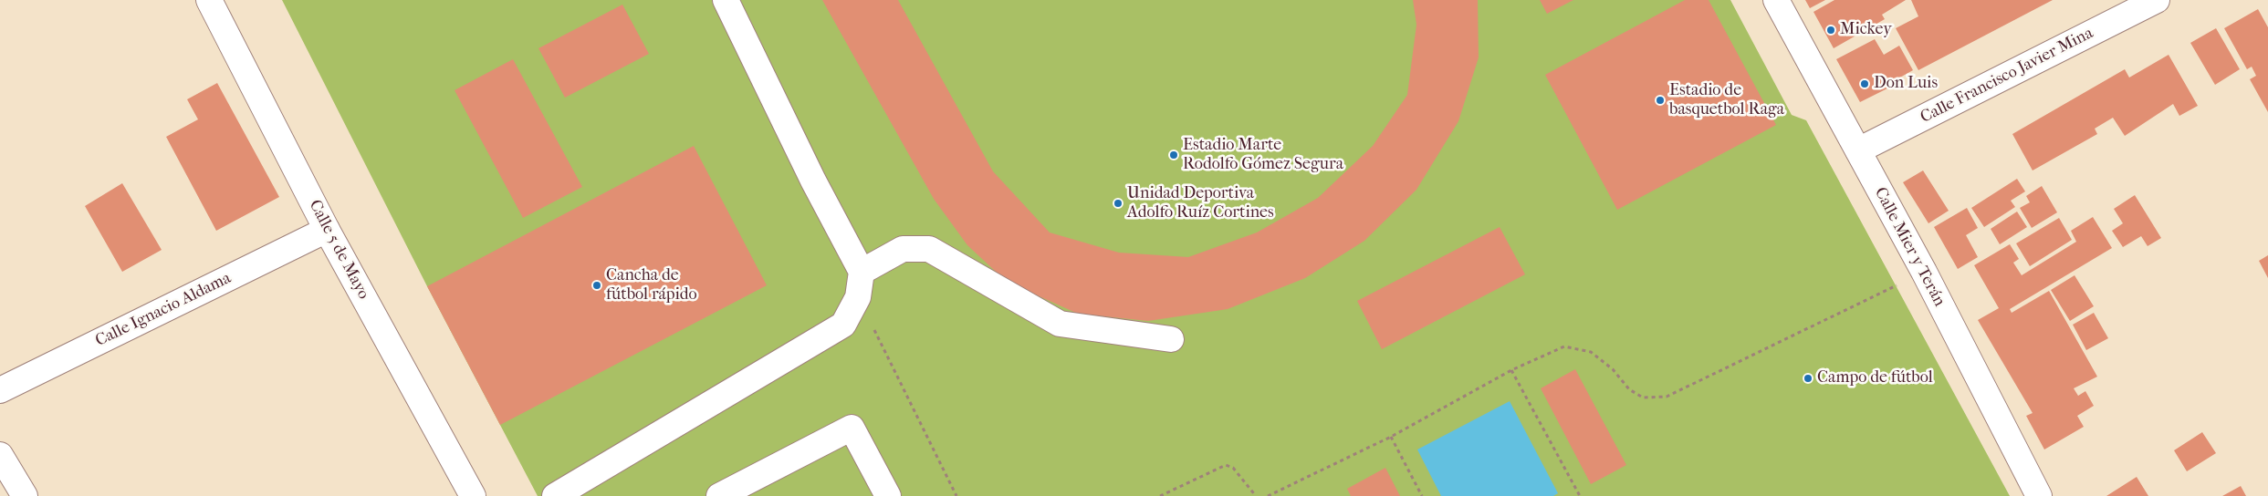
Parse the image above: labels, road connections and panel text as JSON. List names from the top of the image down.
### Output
{
  "streets": {
    "main road": [
      "Calle Francisco Javier Mina",
      "Calle Mier y Terán",
      "Calle 5 de Mayo",
      "Calle Ignacio Aldama"
    ]
  },
  "crossings": [
    ["Calle Francisco Javier Mina", "Calle Mier y Terán"],
    ["Calle 5 de Mayo", "Calle Ignacio Aldama"]
  ],
  "places": [
    "Mickey",
    "Don Luis",
    "Estadio de basquetbol Raga",
    "Estadio Marte Rodolfo Gómez Segura",
    "Unidad Deportiva Adolfo Ruíz Cortines",
    "Cancha de fútbol rápido",
    "Campo de fútbol"
  ]
}
